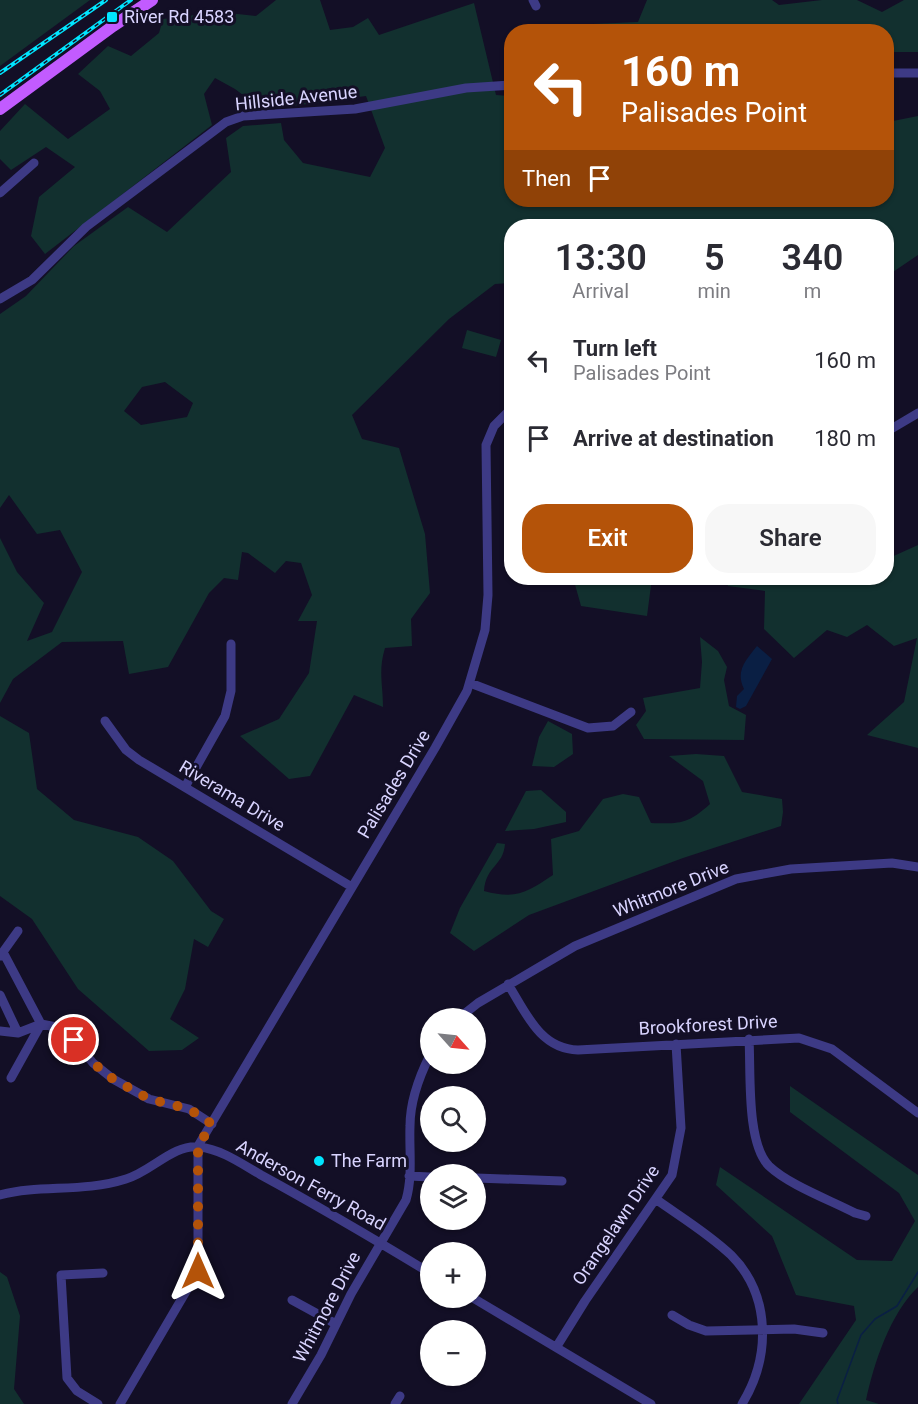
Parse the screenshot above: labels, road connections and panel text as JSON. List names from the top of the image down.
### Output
{
  "streets": {
    "street": [
      "Hillside Avenue",
      "Palisades Drive",
      "Riverama Drive",
      "Whitmore Drive",
      "Brookforest Drive",
      "Anderson Ferry Road",
      "Orangelawn Drive"
    ]
  },
  "crossings": [
    ["Palisades Drive", "Riverama Drive"],
    ["Palisades Drive", "Anderson Ferry Road"],
    ["Whitmore Drive", "Brookforest Drive"],
    ["Whitmore Drive", "Anderson Ferry Road"],
    ["Brookforest Drive", "Orangelawn Drive"]
  ],
  "places": {
    "transit": ["River Rd 4583"],
    "other": ["The Farm"]
  },
  "north": "bottom right",
  "page": {
    "turn": ["160 m", "Palisades Point"],
    "then": "Then",
    "eta": [
      "13:30",
      "Arrival",
      "5",
      "min",
      "340",
      "m"
    ],
    "list": [
      {
        "name": "Turn left",
        "note": "Palisades Point",
        "value": "160 m"
      },
      {
        "name": "Arrive at destination",
        "value": "180 m"
      }
    ],
    "buttons": ["Exit", "Share"],
    "map_buttons": ["+", "−"]
  }
}
